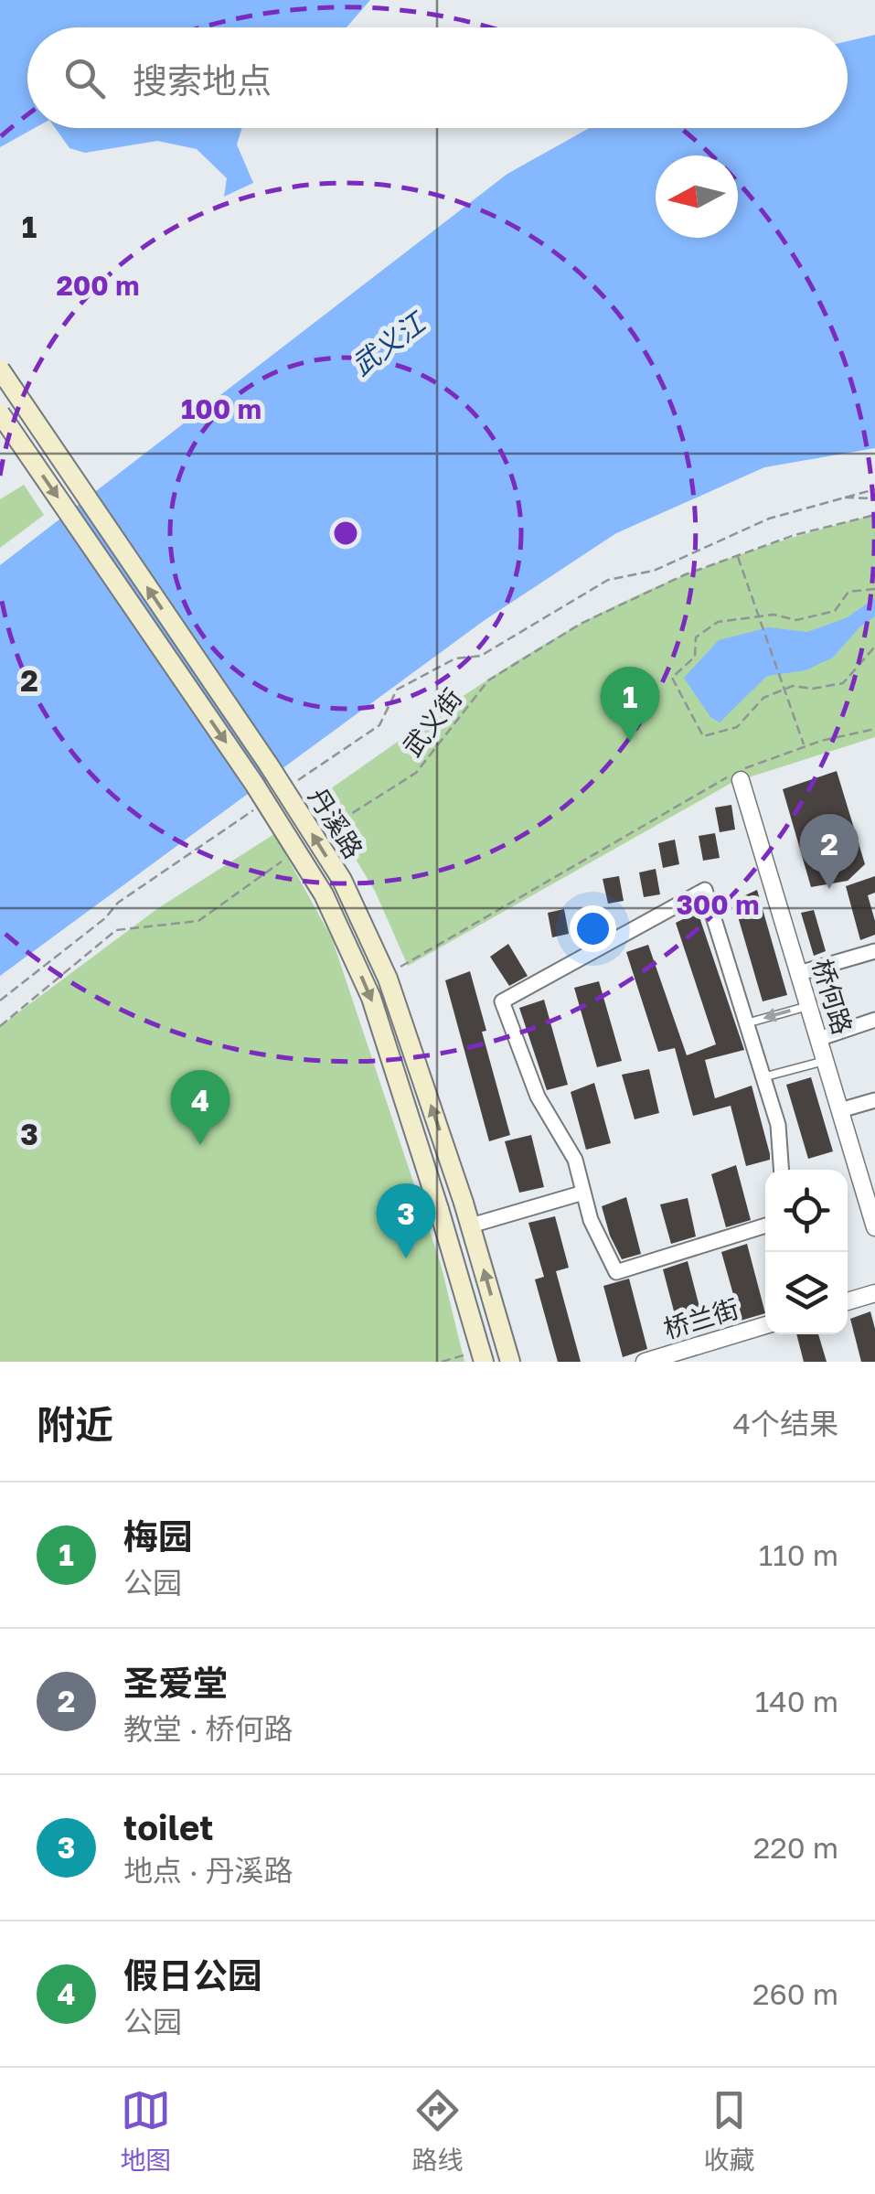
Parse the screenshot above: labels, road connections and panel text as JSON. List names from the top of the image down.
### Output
{
  "streets": {
    "main road": ["丹溪路"],
    "street": ["桥何路", "桥兰街"],
    "path": ["武义街"]
  },
  "water": ["武义江"],
  "north": "left",
  "page": {
    "search": "搜索地点",
    "pins": [
      "1",
      "2",
      "4",
      "3"
    ],
    "heading": ["附近", "4个结果"],
    "list": [
      {
        "mark": "1",
        "name": "梅园",
        "note": "公园",
        "value": "110 m"
      },
      {
        "mark": "2",
        "name": "圣爱堂",
        "note": "教堂 · 桥何路",
        "value": "140 m"
      },
      {
        "mark": "3",
        "name": "toilet",
        "note": "地点 · 丹溪路",
        "value": "220 m"
      },
      {
        "mark": "4",
        "name": "假日公园",
        "note": "公园",
        "value": "260 m"
      }
    ],
    "nav": ["地图", "路线", "收藏"]
  },
  "grid": {
    "rows": ["1", "2", "3"]
  },
  "rings": ["200 m", "100 m", "300 m"]
}
